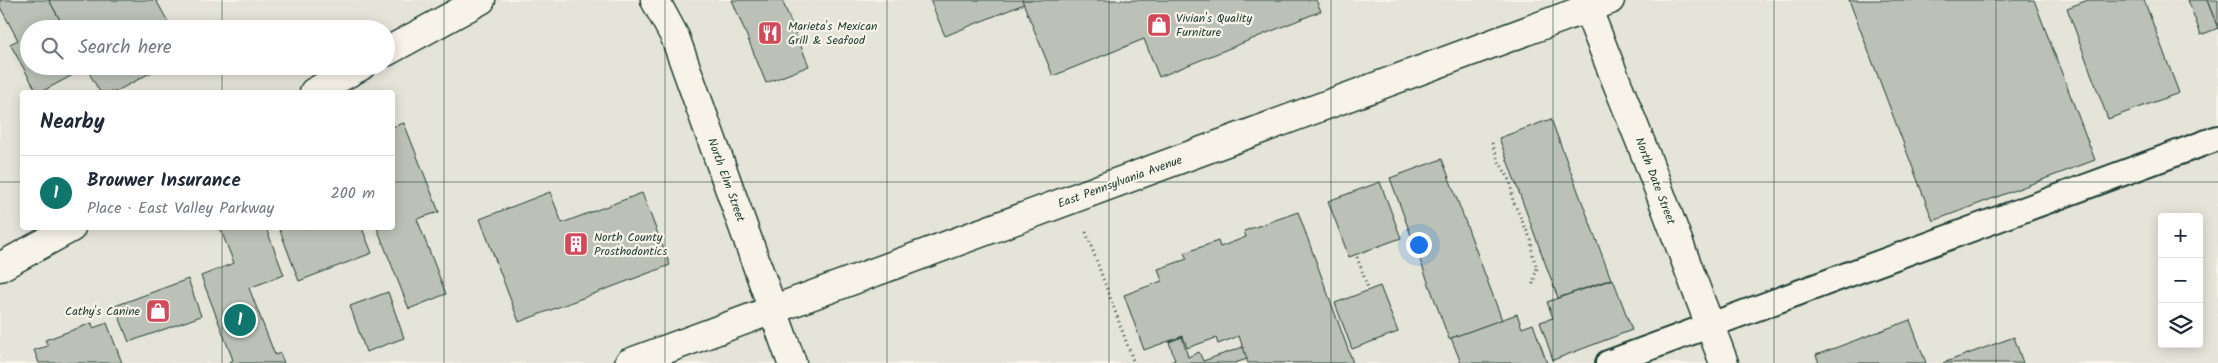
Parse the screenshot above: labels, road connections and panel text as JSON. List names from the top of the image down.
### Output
{
  "streets": {
    "street": ["North Elm Street", "North Date Street", "East Pennsylvania Avenue"]
  },
  "crossings": [
    ["North Elm Street", "East Pennsylvania Avenue"],
    ["North Date Street", "East Pennsylvania Avenue"]
  ],
  "places": {
    "shop": ["Vivian's Quality Furniture", "Cathy's Canine"],
    "restaurant": ["Marieta's Mexican Grill & Seafood"],
    "building": ["North County Prosthodontics"]
  },
  "page": {
    "search": "Search here",
    "heading": "Nearby",
    "list": [
      {
        "mark": "1",
        "name": "Brouwer Insurance",
        "note": "Place · East Valley Parkway",
        "value": "200 m"
      }
    ],
    "map_buttons": ["+", "−"],
    "pins": "1"
  }
}
